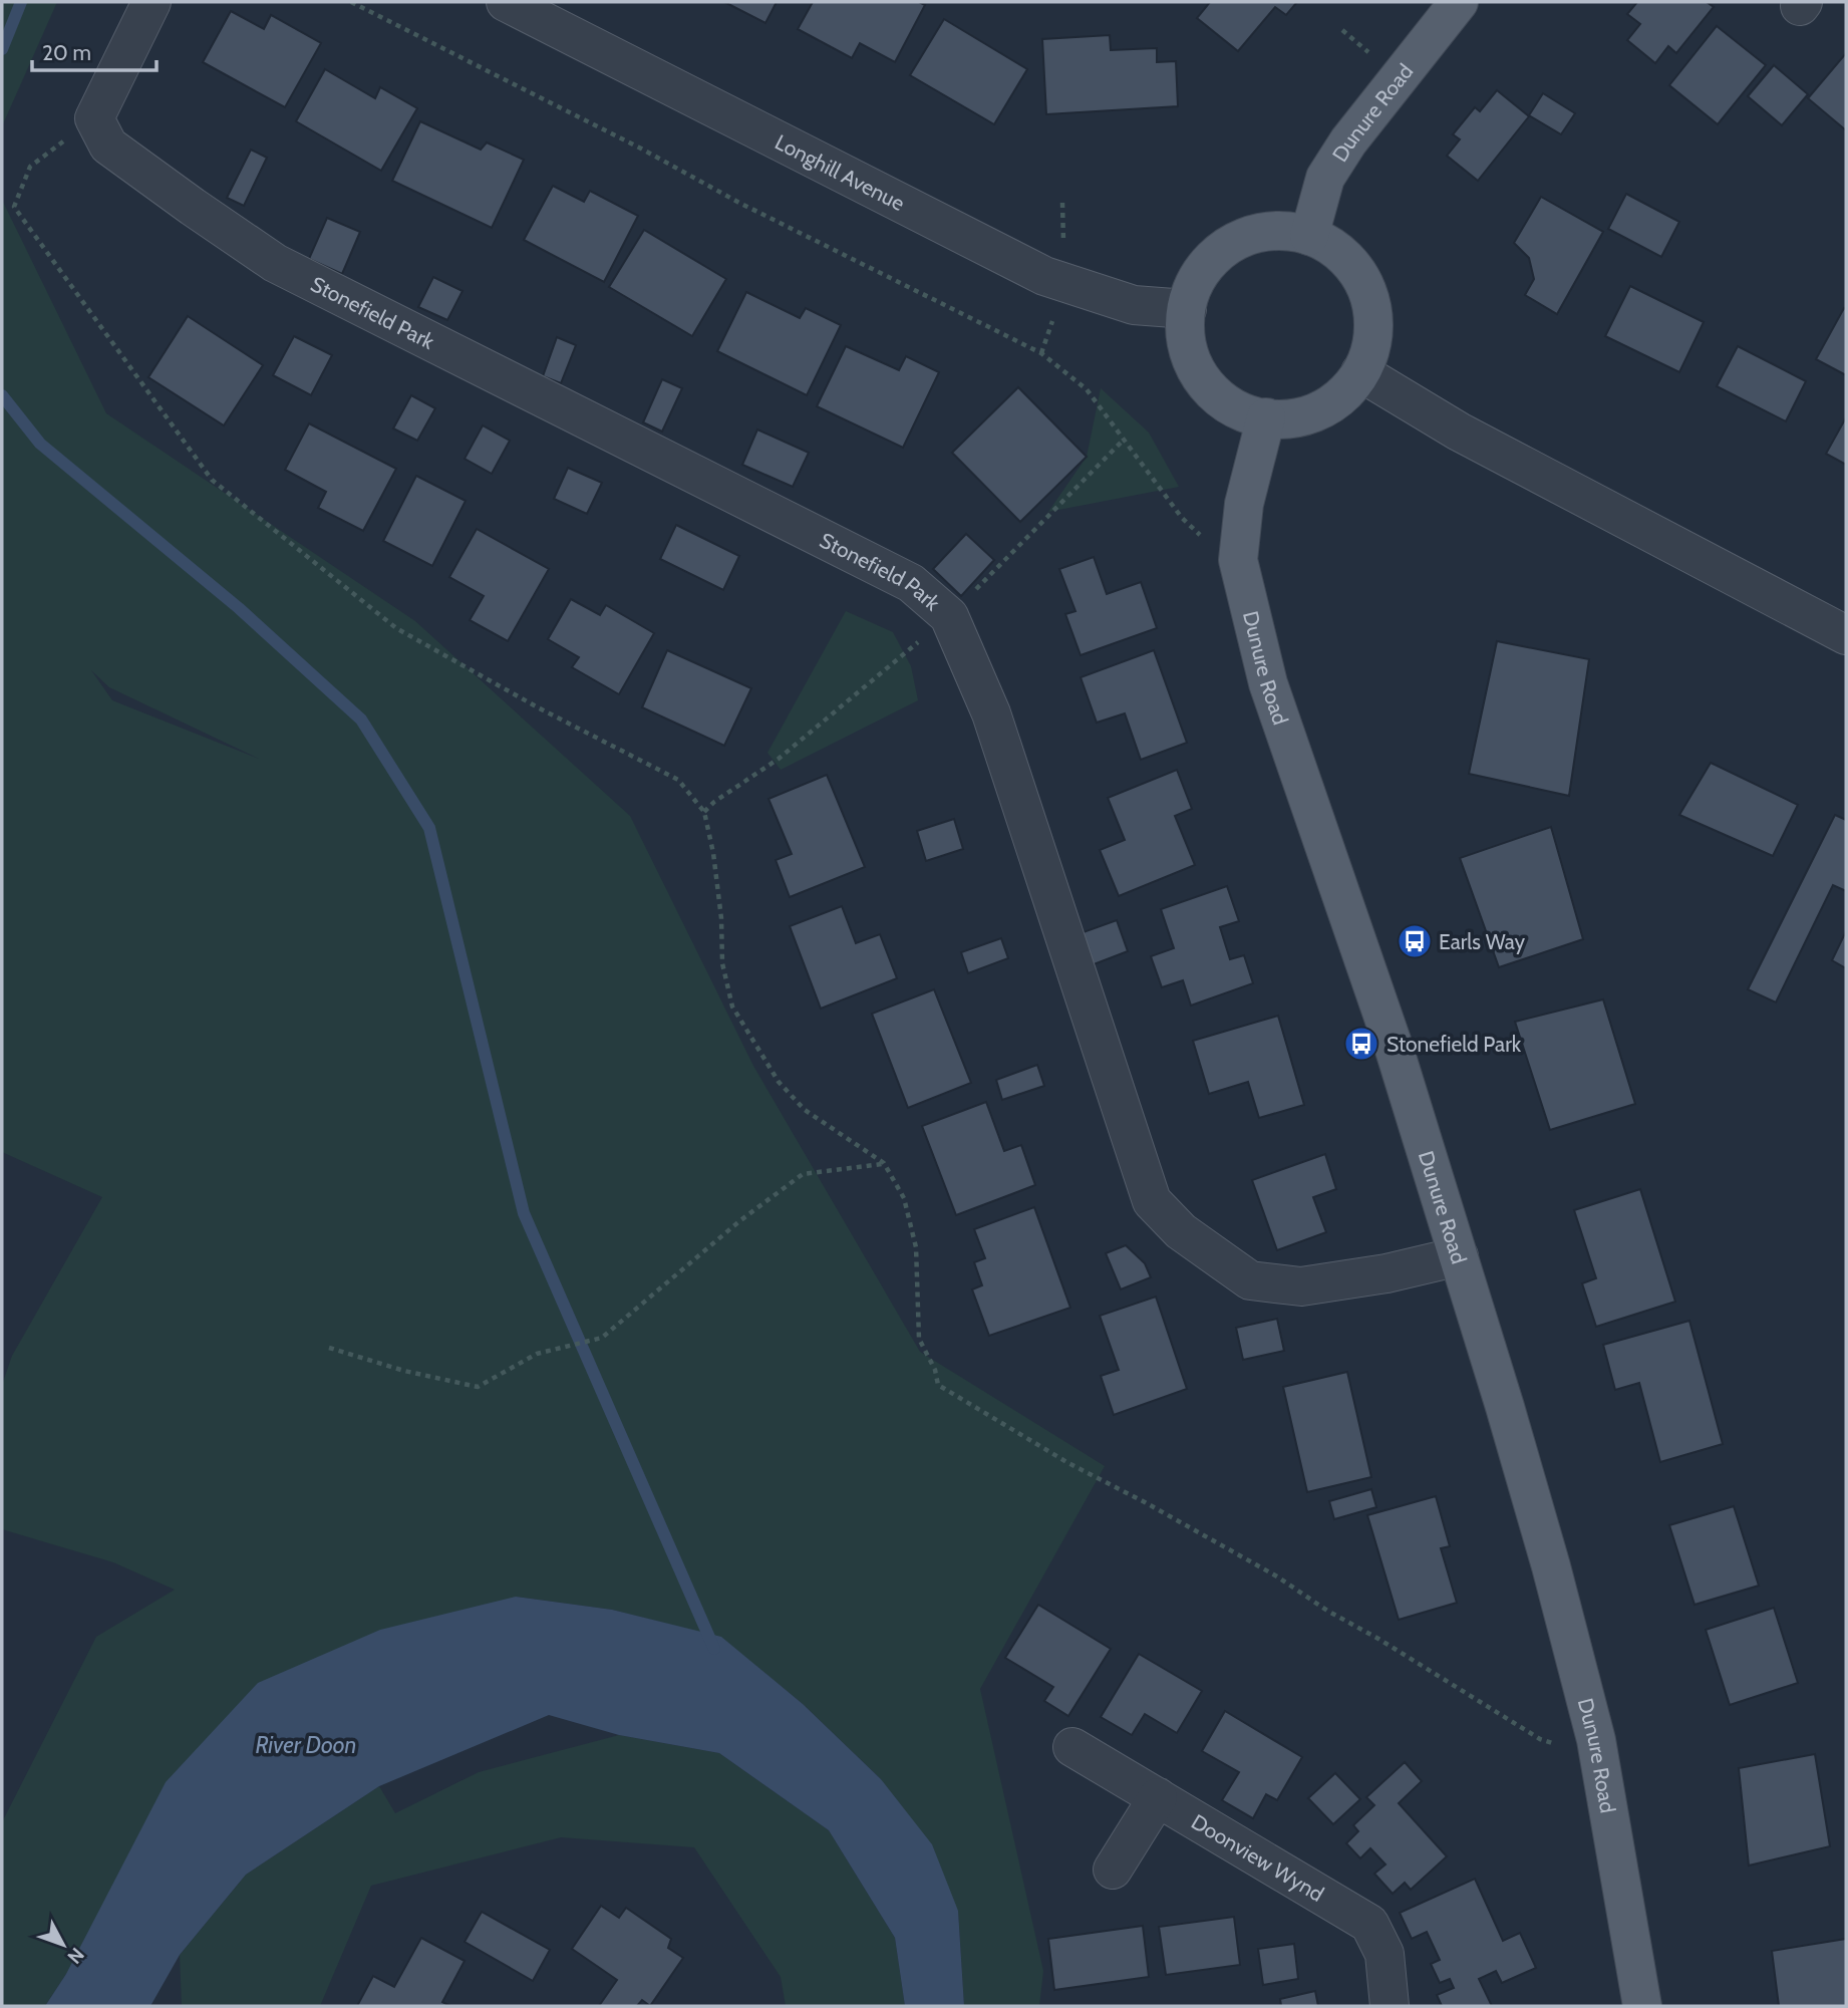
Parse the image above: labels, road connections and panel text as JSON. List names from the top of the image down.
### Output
{
  "streets": {
    "main road": ["Dunure Road"],
    "street": ["Longhill Avenue", "Stonefield Park", "Doonview Wynd"]
  },
  "crossings": [
    ["Dunure Road", "Longhill Avenue"],
    ["Dunure Road", "Stonefield Park"]
  ],
  "water": ["River Doon"],
  "places": {
    "bus stop": ["Earls Way", "Stonefield Park"]
  },
  "scale_bar": "20 m",
  "north": "bottom right"
}
